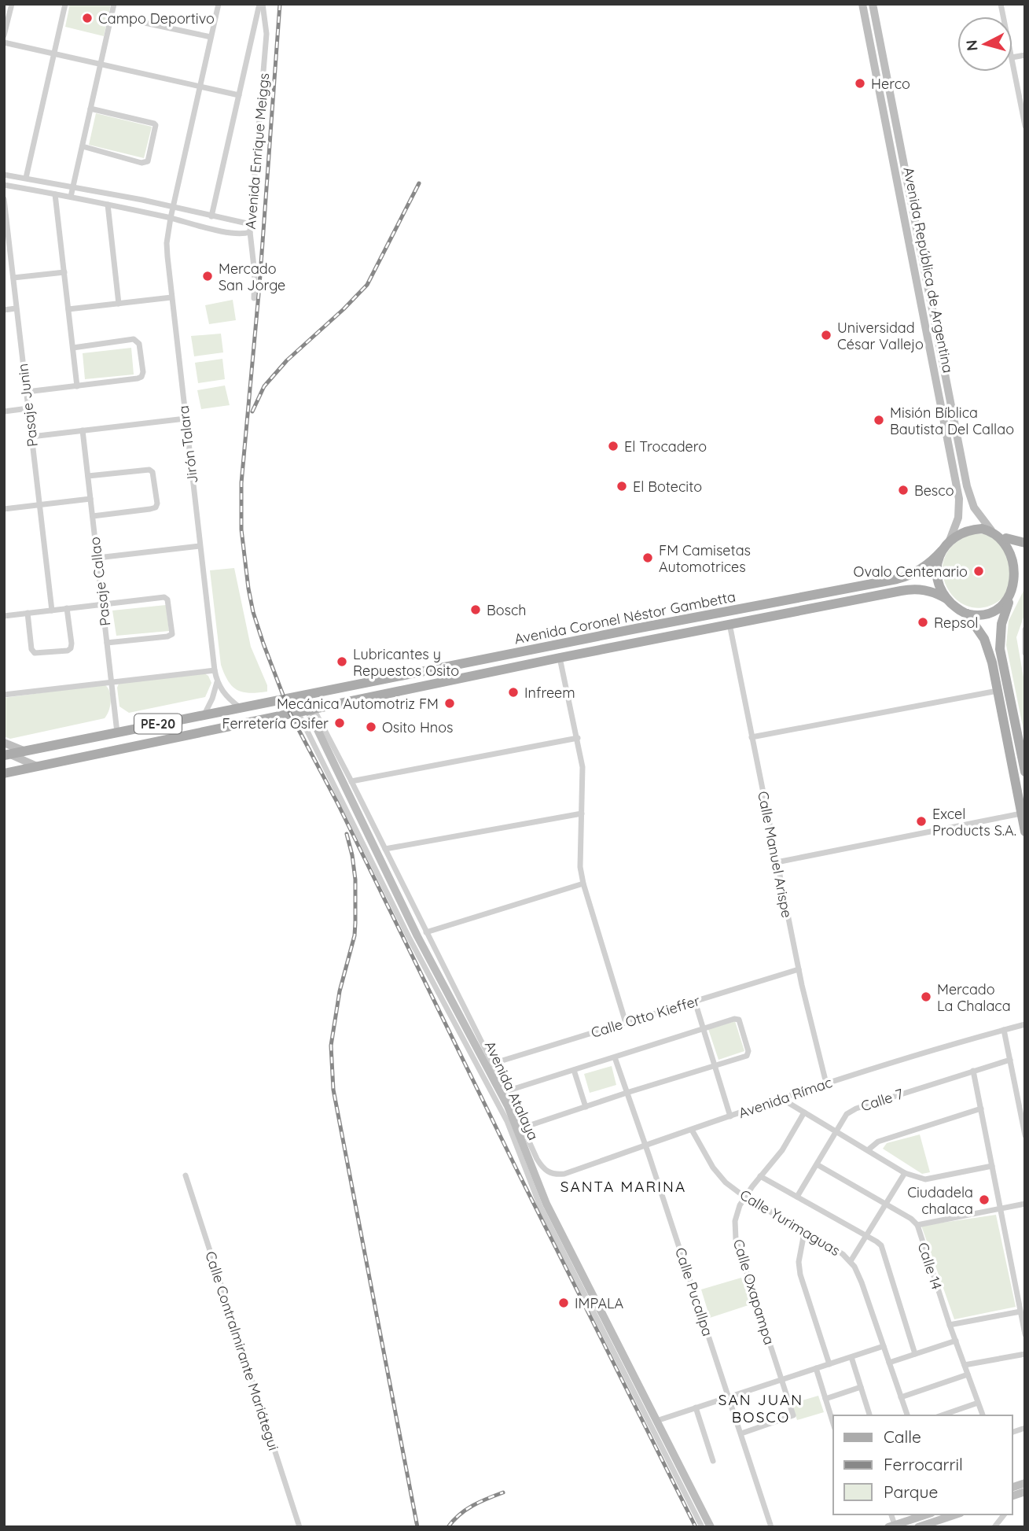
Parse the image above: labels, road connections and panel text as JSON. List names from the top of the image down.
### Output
{
  "streets": {
    "main road": [
      "Avenida República de Argentina",
      "Avenida Coronel Néstor Gambetta",
      "PE-20",
      "Avenida Atalaya"
    ],
    "street": [
      "Avenida Enrique Meiggs",
      "Pasaje Junin",
      "Jirón Talara",
      "Pasaje Callao",
      "Calle Manuel Arispe",
      "Calle Otto Kieffer",
      "Avenida Rímac",
      "Calle 7",
      "Calle Yurimaguas",
      "Calle 14",
      "Calle Pucallpa",
      "Calle Oxapampa",
      "Calle Contralmirante Mariátegui"
    ]
  },
  "crossings": [
    ["Avenida República de Argentina", "Avenida Coronel Néstor Gambetta"],
    ["Jirón Talara", "PE-20"],
    ["Pasaje Callao", "PE-20"],
    ["Avenida Coronel Néstor Gambetta", "PE-20"],
    ["Avenida Coronel Néstor Gambetta", "Calle Manuel Arispe"],
    ["Avenida Coronel Néstor Gambetta", "Avenida Atalaya"],
    ["PE-20", "Avenida Atalaya"],
    ["Calle Manuel Arispe", "Calle Otto Kieffer"],
    ["Calle Manuel Arispe", "Avenida Rímac"],
    ["Calle Otto Kieffer", "Avenida Atalaya"],
    ["Avenida Atalaya", "Avenida Rímac"],
    ["Avenida Rímac", "Calle Yurimaguas"],
    ["Avenida Rímac", "Calle Pucallpa"],
    ["Calle 7", "Calle 14"],
    ["Calle Yurimaguas", "Calle Oxapampa"],
    ["Calle Pucallpa", "Calle Oxapampa"]
  ],
  "districts": ["SANTA MARINA", "SAN JUAN BOSCO"],
  "places": [
    "Campo Deportivo",
    "Herco",
    "Mercado San Jorge",
    "Universidad César Vallejo",
    "Misión Bíblica Bautista Del Callao",
    "El Trocadero",
    "El Botecito",
    "Besco",
    "FM Camisetas Automotrices",
    "Ovalo Centenario",
    "Bosch",
    "Repsol",
    "Lubricantes y Repuestos Osito",
    "Infreem",
    "Mecánica Automotriz FM",
    "Ferretería Osifer",
    "Osito Hnos",
    "Excel Products S.A.",
    "Mercado La Chalaca",
    "Ciudadela chalaca",
    "IMPALA"
  ],
  "legend": ["Calle", "Ferrocarril", "Parque"],
  "north": "left"
}
